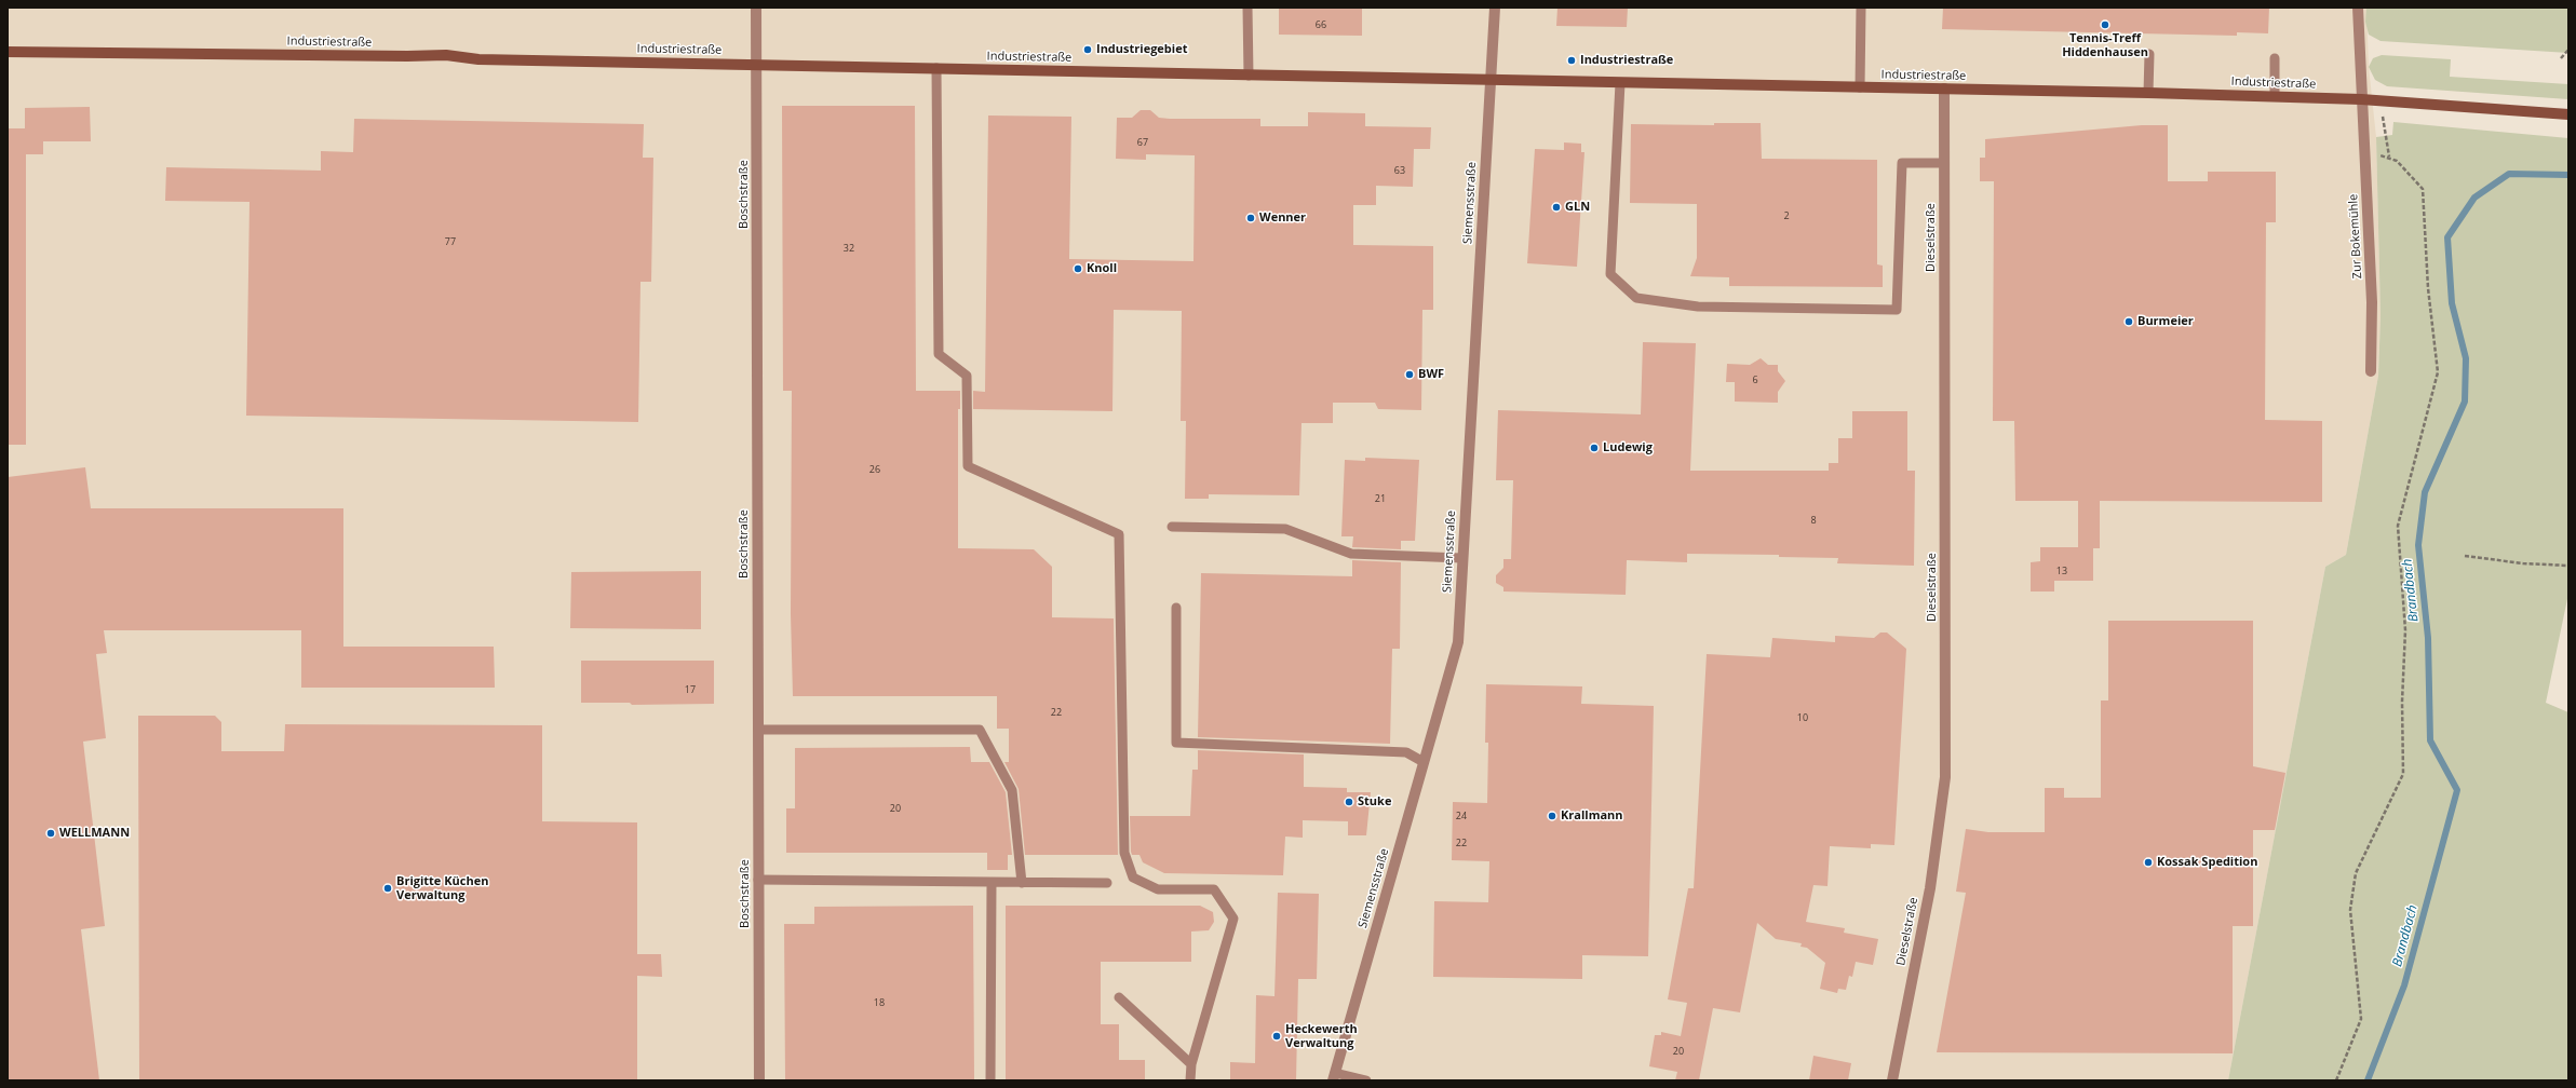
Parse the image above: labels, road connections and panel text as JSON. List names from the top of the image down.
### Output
{
  "streets": {
    "street": [
      "Industriestraße",
      "Boschstraße",
      "Siemensstraße",
      "Zur Bokemühle",
      "Dieselstraße"
    ]
  },
  "crossings": [
    ["Industriestraße", "Boschstraße"],
    ["Industriestraße", "Siemensstraße"],
    ["Industriestraße", "Zur Bokemühle"],
    ["Industriestraße", "Dieselstraße"]
  ],
  "water": ["Brandbach"],
  "places": [
    "Tennis-Treff Hiddenhausen",
    "Industriegebiet",
    "Industriestraße",
    "GLN",
    "Wenner",
    "Knoll",
    "Burmeier",
    "BWF",
    "Ludewig",
    "Stuke",
    "Krallmann",
    "WELLMANN",
    "Kossak Spedition",
    "Brigitte Küchen Verwaltung",
    "Heckewerth Verwaltung"
  ],
  "house_numbers": [
    "66",
    "67",
    "63",
    "2",
    "77",
    "32",
    "6",
    "26",
    "21",
    "8",
    "13",
    "17",
    "22",
    "10",
    "20",
    "24",
    "22",
    "18",
    "20"
  ]
}
